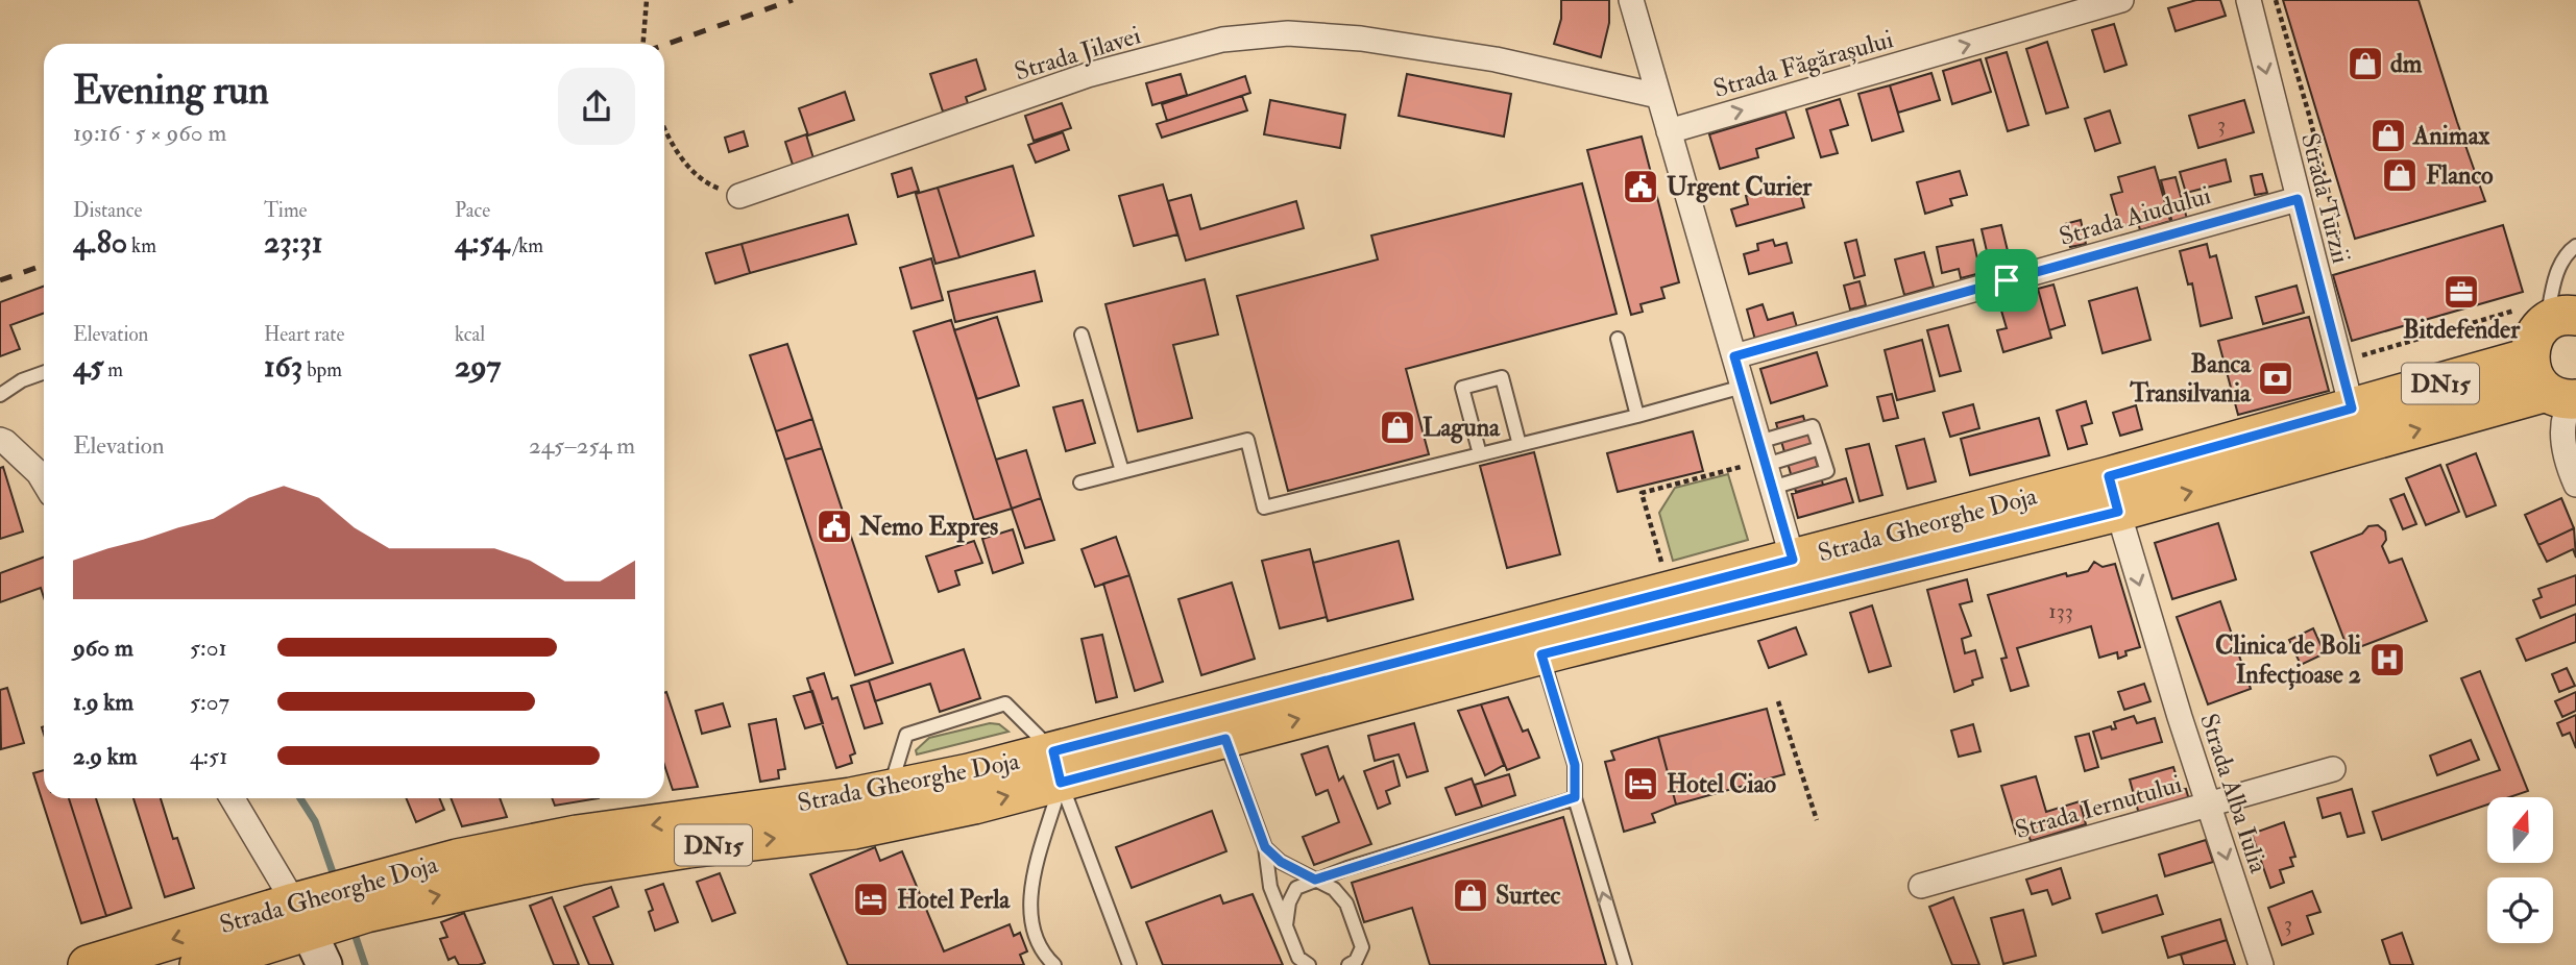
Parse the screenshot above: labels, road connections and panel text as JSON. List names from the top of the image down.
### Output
{
  "streets": {
    "main road": ["DN15", "Strada Gheorghe Doja"],
    "street": [
      "Strada Jilavei",
      "Strada Făgărașului",
      "Strada Turzii",
      "Strada Aiudului",
      "Strada Alba Iulia",
      "Strada Iernutului"
    ]
  },
  "crossings": [
    ["Strada Turzii", "Strada Aiudului"],
    ["Strada Turzii", "Strada Gheorghe Doja"],
    ["Strada Gheorghe Doja", "Strada Alba Iulia"],
    ["Strada Alba Iulia", "Strada Iernutului"]
  ],
  "one_way": ["Strada Făgărașului", "Strada Turzii", "Strada Alba Iulia"],
  "places": {
    "shop": [
      "dm",
      "Animax",
      "Flanco",
      "Laguna",
      "Surtec"
    ],
    "public building": ["Urgent Curier", "Nemo Expres"],
    "office": ["Bitdefender"],
    "bank": ["Banca Transilvania"],
    "hospital": ["Clinica de Boli Infecțioase 2"],
    "hotel": ["Hotel Ciao", "Hotel Perla"]
  },
  "house_numbers": ["3", "133", "3"],
  "north": "top",
  "page": {
    "heading": ["Evening run", "19:16 · 5 × 960 m"],
    "stats": [
      ["Distance", "4.80 km"],
      ["Time", "23:31"],
      ["Pace", "4:54 /km"],
      ["Elevation", "45 m"],
      ["Heart rate", "163 bpm"],
      ["kcal", "297"]
    ],
    "chart": ["Elevation", "245–254 m"],
    "list": [
      {
        "name": "960 m",
        "note": "5:01"
      },
      {
        "name": "1.9 km",
        "note": "5:07"
      },
      {
        "name": "2.9 km",
        "note": "4:51"
      }
    ]
  }
}
